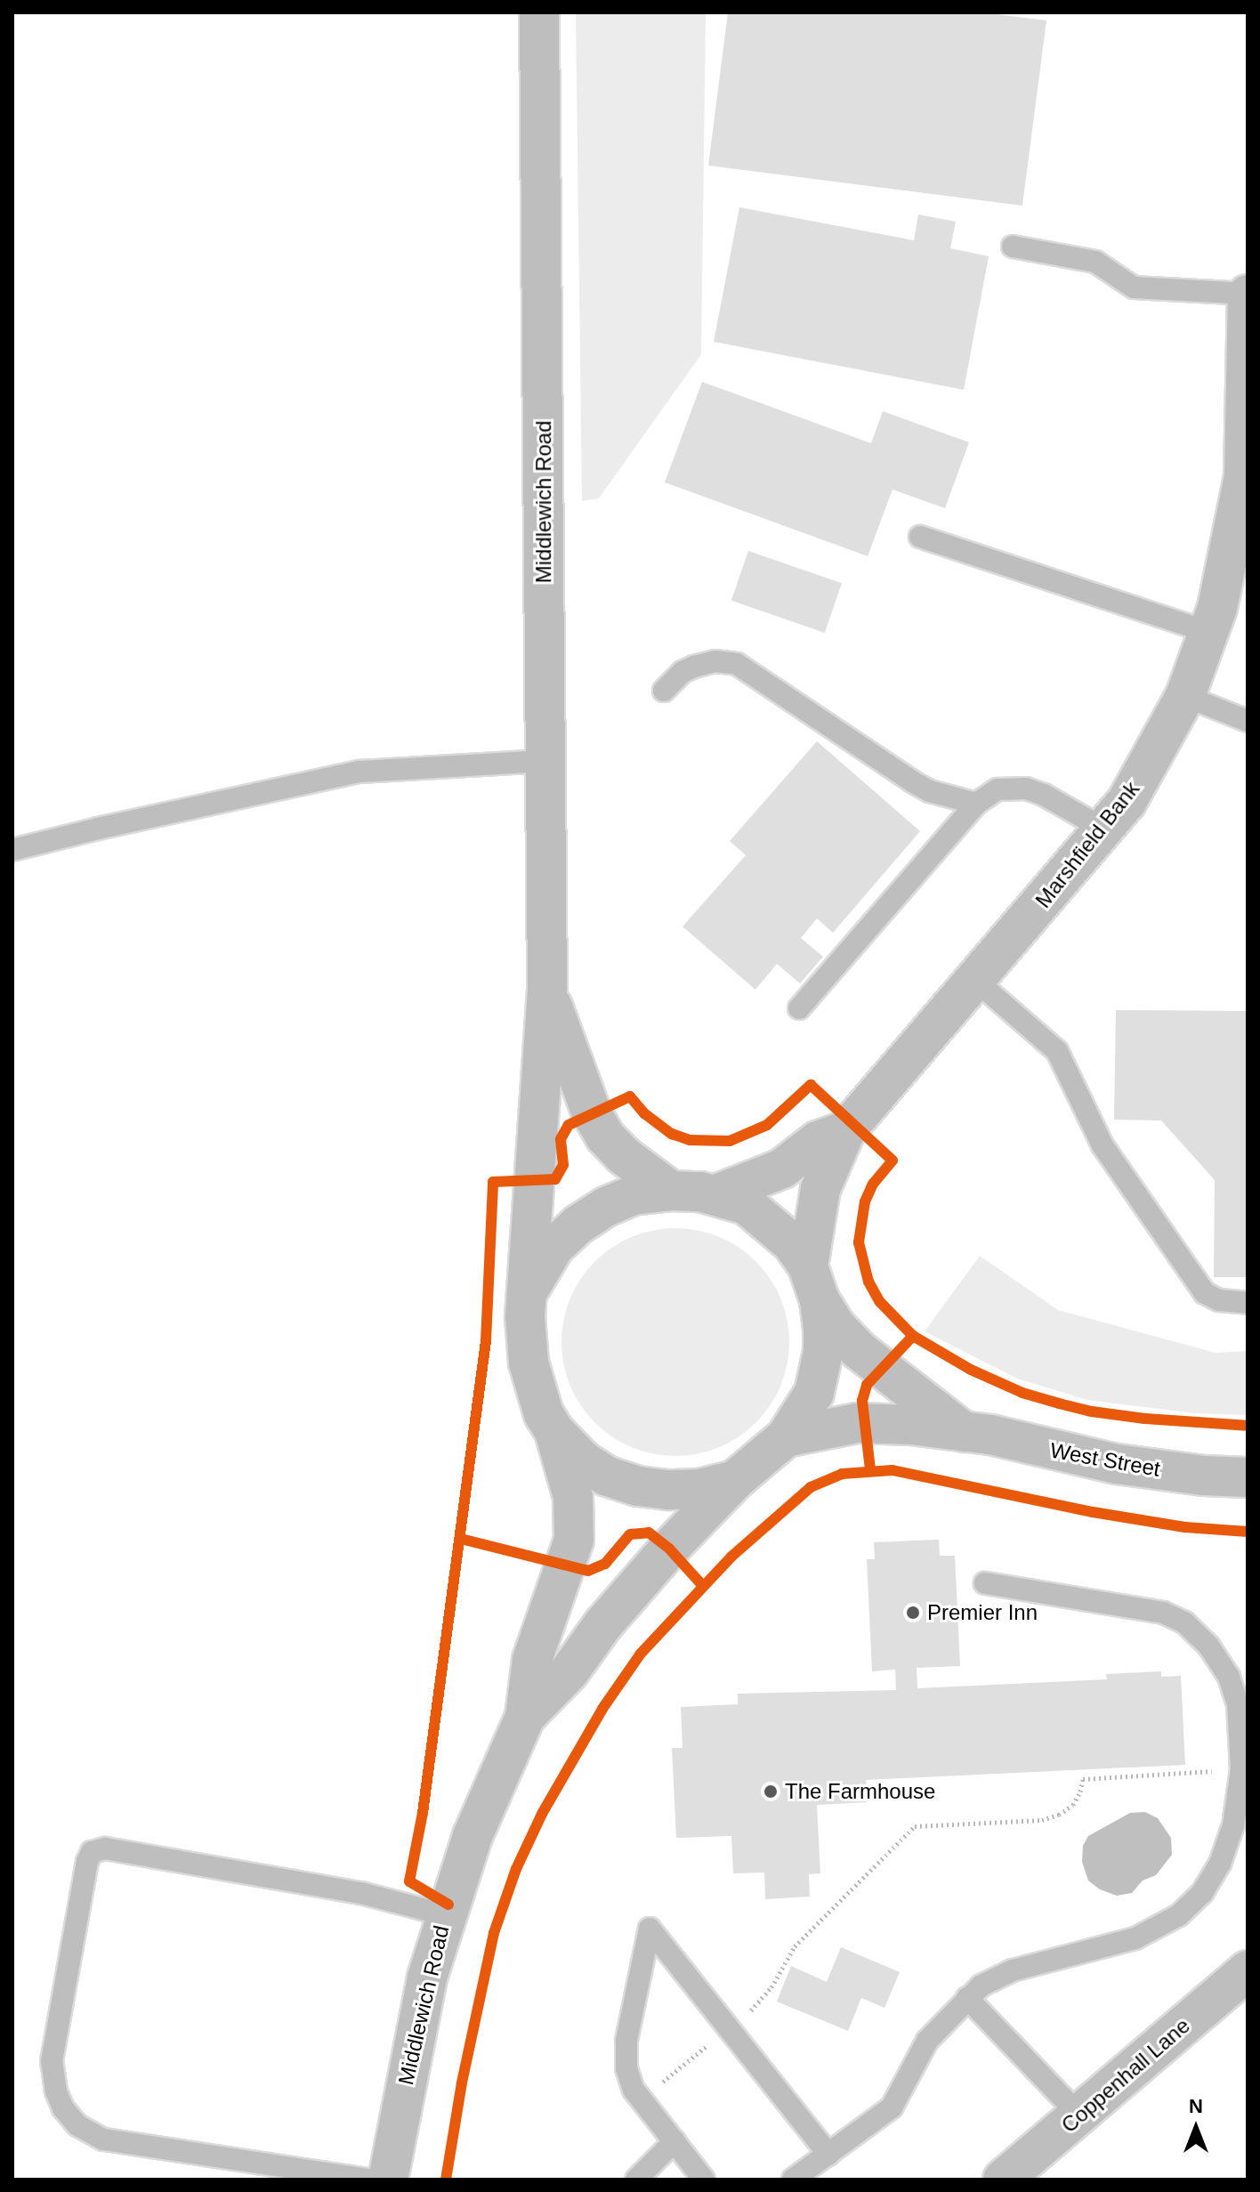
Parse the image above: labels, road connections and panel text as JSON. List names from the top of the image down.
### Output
{
  "streets": {
    "main road": [
      "Middlewich Road",
      "Marshfield Bank",
      "West Street",
      "Coppenhall Lane"
    ]
  },
  "crossings": [
    ["Middlewich Road", "Marshfield Bank"],
    ["Middlewich Road", "West Street"],
    ["Marshfield Bank", "West Street"]
  ],
  "places": ["Premier Inn", "The Farmhouse"],
  "north": "top"
}
